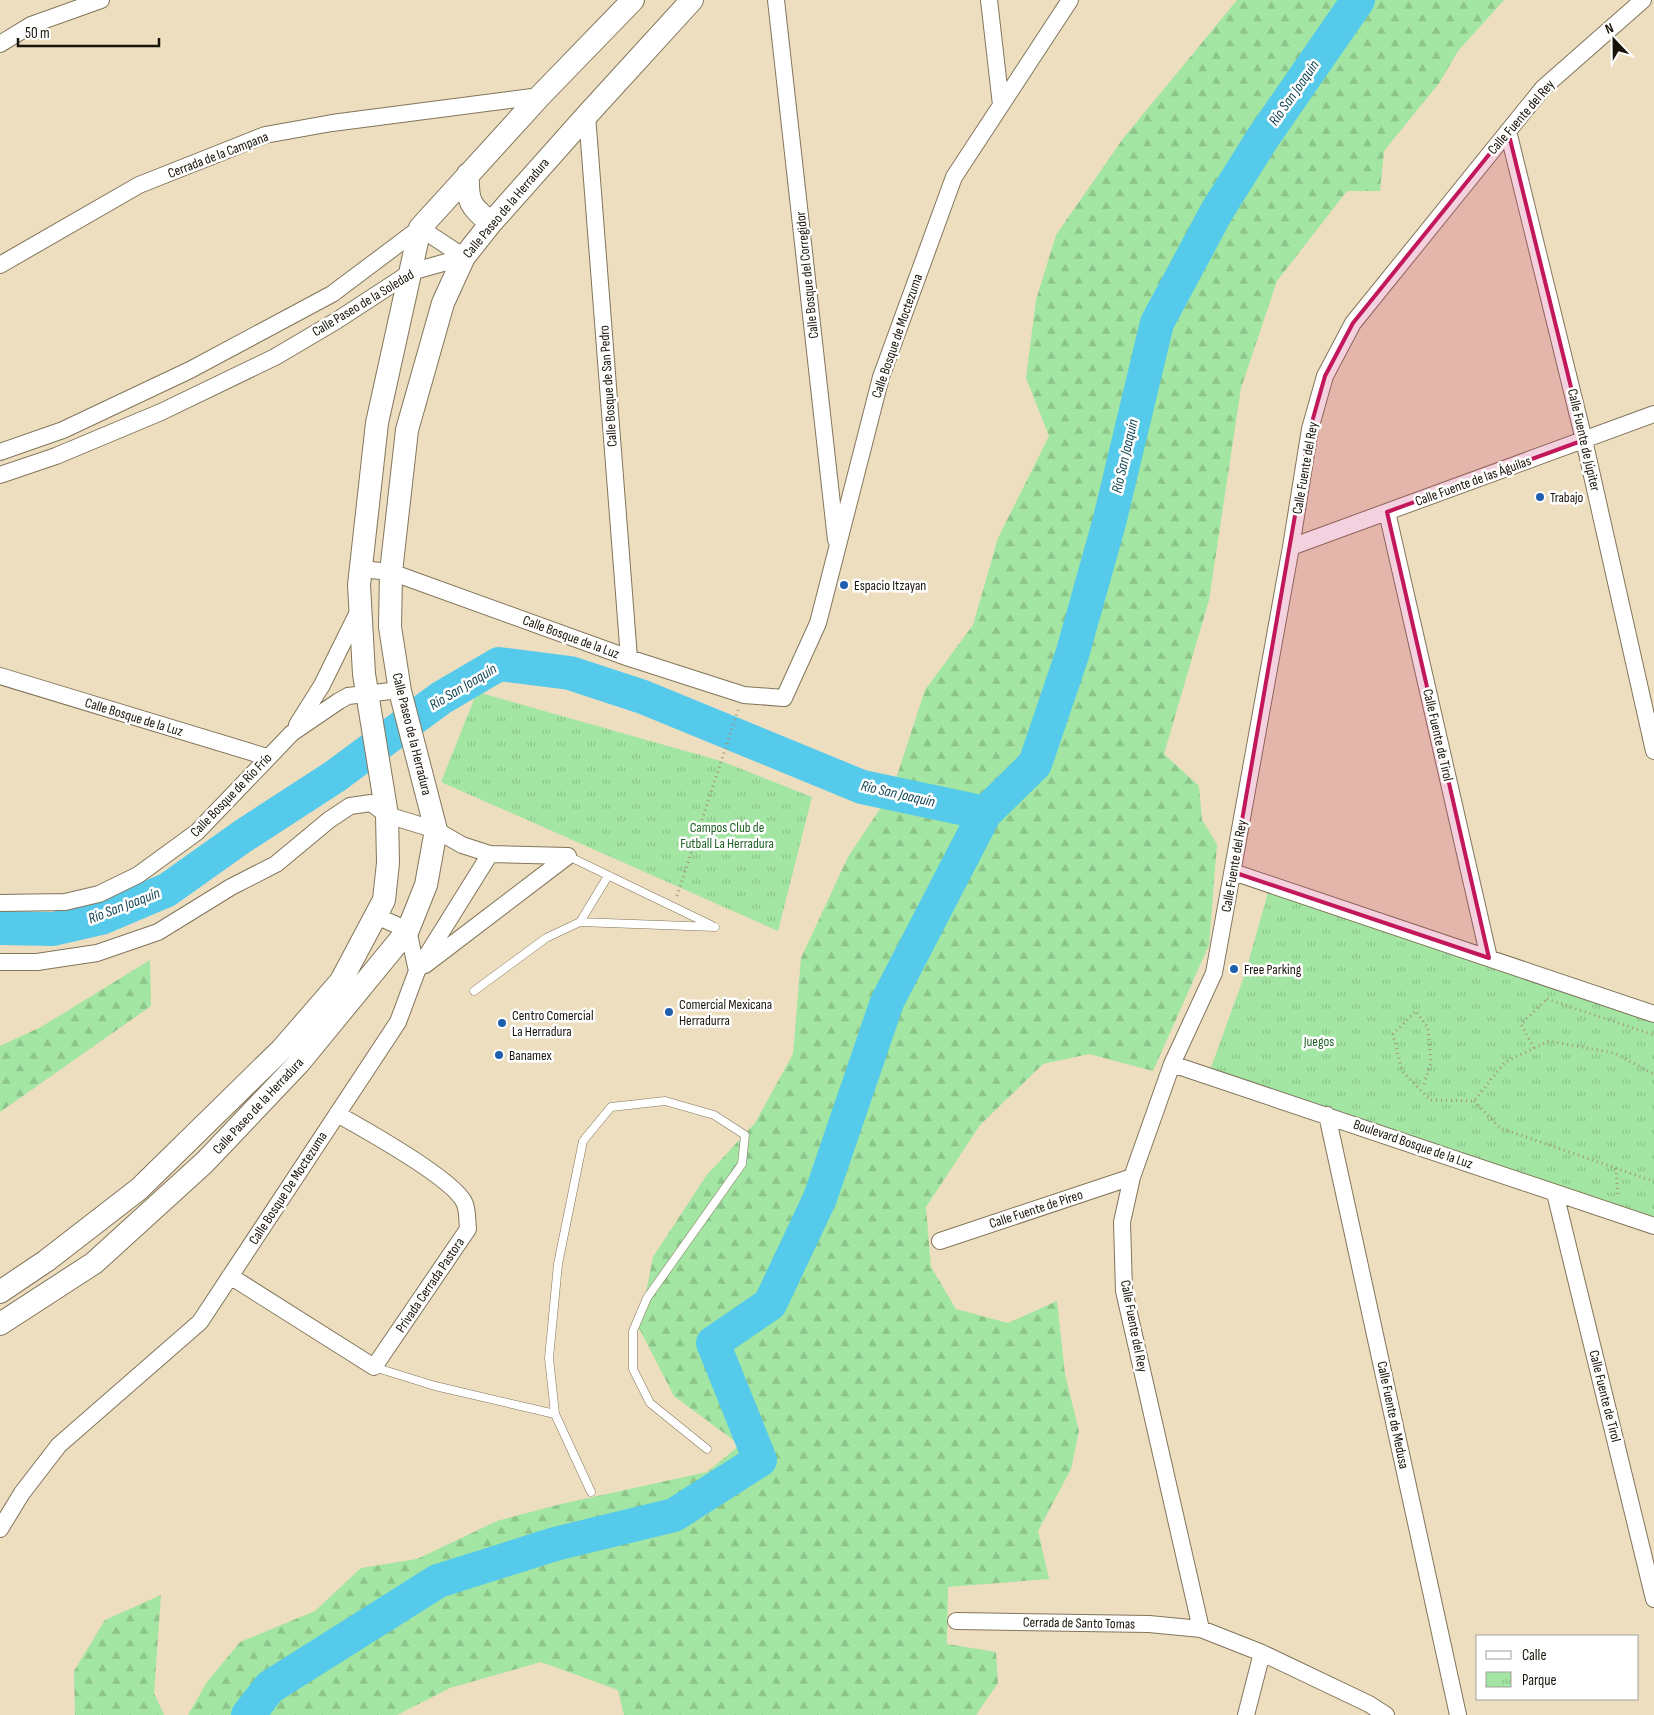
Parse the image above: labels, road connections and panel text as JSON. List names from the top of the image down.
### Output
{
  "streets": {
    "main road": ["Calle Paseo de la Herradura"],
    "street": [
      "Calle Fuente del Rey",
      "Cerrada de la Campana",
      "Calle Bosque del Corregidor",
      "Calle Paseo de la Soledad",
      "Calle Bosque de Moctezuma",
      "Calle Bosque de San Pedro",
      "Calle Fuente de Júpiter",
      "Calle Fuente de las Águilas",
      "Calle Bosque de la Luz",
      "Calle Fuente de Tirol",
      "Calle Bosque de Río Frío",
      "Boulevard Bosque de la Luz",
      "Calle Bosque De Moctezuma",
      "Calle Fuente de Pireo",
      "Privada Cerrada Pastora",
      "Calle Fuente de Medusa",
      "Cerrada de Santo Tomas"
    ]
  },
  "crossings": [
    ["Calle Fuente del Rey", "Calle Fuente de Júpiter"],
    ["Calle Fuente del Rey", "Calle Fuente de las Águilas"],
    ["Calle Fuente del Rey", "Boulevard Bosque de la Luz"],
    ["Calle Fuente del Rey", "Calle Fuente de Pireo"],
    ["Calle Fuente del Rey", "Cerrada de Santo Tomas"],
    ["Calle Paseo de la Herradura", "Calle Paseo de la Soledad"],
    ["Calle Paseo de la Herradura", "Calle Bosque de San Pedro"],
    ["Calle Paseo de la Herradura", "Calle Bosque de la Luz"],
    ["Calle Paseo de la Herradura", "Calle Bosque de Río Frío"],
    ["Calle Bosque del Corregidor", "Calle Bosque de Moctezuma"],
    ["Calle Bosque de Moctezuma", "Calle Bosque de la Luz"],
    ["Calle Bosque de San Pedro", "Calle Bosque de la Luz"],
    ["Calle Fuente de Júpiter", "Calle Fuente de las Águilas"],
    ["Calle Fuente de las Águilas", "Calle Fuente de Tirol"],
    ["Calle Bosque de la Luz", "Calle Bosque de Río Frío"],
    ["Calle Fuente de Tirol", "Boulevard Bosque de la Luz"],
    ["Boulevard Bosque de la Luz", "Calle Fuente de Medusa"],
    ["Calle Bosque De Moctezuma", "Privada Cerrada Pastora"]
  ],
  "water": ["Río San Joaquín"],
  "parks": ["Campos Club de Futball La Herradura", "Juegos"],
  "places": [
    "Trabajo",
    "Espacio Itzayan",
    "Free Parking",
    "Comercial Mexicana Herradurra",
    "Centro Comercial La Herradura",
    "Banamex"
  ],
  "legend": ["Calle", "Parque"],
  "scale_bar": "50 m",
  "north": "top"
}
